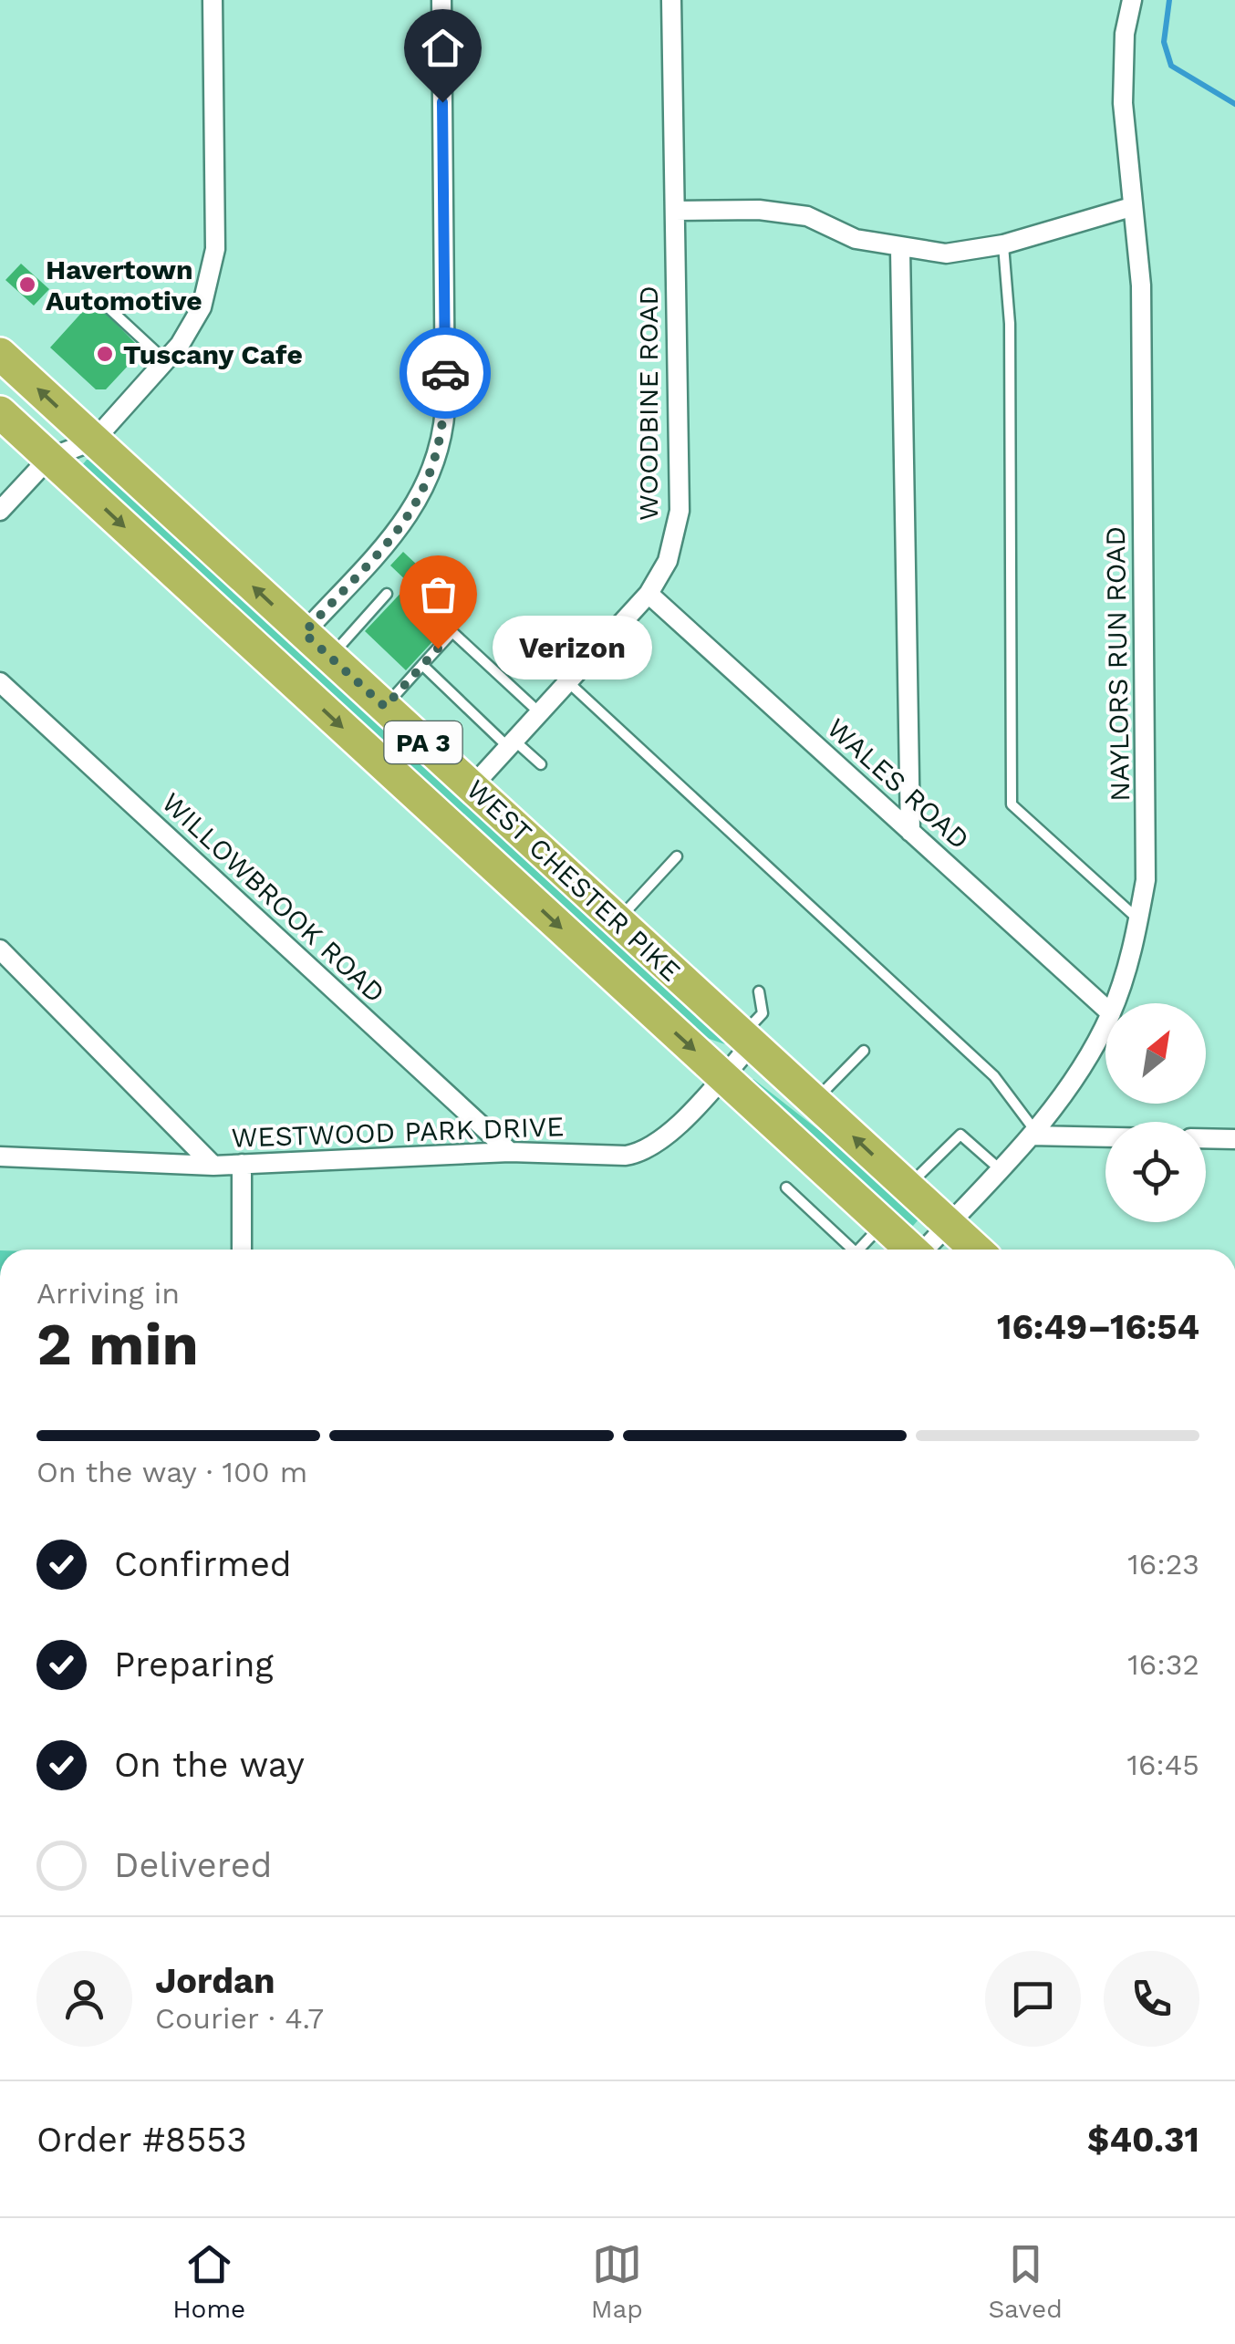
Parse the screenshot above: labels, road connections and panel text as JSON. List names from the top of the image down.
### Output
{
  "streets": {
    "highway": ["PA 3", "WEST CHESTER PIKE"],
    "street": [
      "WOODBINE ROAD",
      "NAYLORS RUN ROAD",
      "WALES ROAD",
      "WILLOWBROOK ROAD",
      "WESTWOOD PARK DRIVE"
    ]
  },
  "crossings": [
    ["WOODBINE ROAD", "WALES ROAD"],
    ["WOODBINE ROAD", "WEST CHESTER PIKE"],
    ["NAYLORS RUN ROAD", "WEST CHESTER PIKE"],
    ["WEST CHESTER PIKE", "WESTWOOD PARK DRIVE"],
    ["WILLOWBROOK ROAD", "WESTWOOD PARK DRIVE"]
  ],
  "places": ["Havertown Automotive", "Tuscany Cafe", "Verizon"],
  "north": "top right",
  "page": {
    "bubble": "Verizon",
    "heading": ["2 min", "Arriving in", "16:49–16:54"],
    "panel": [
      "Jordan",
      "Courier · 4.7",
      "Order #8553",
      "$40.31"
    ],
    "bar": "On the way · 100 m",
    "list": [
      ["Confirmed", "16:23"],
      ["Preparing", "16:32"],
      ["On the way", "16:45"],
      "Delivered"
    ],
    "tabs": ["Home", "Map", "Saved"]
  }
}
